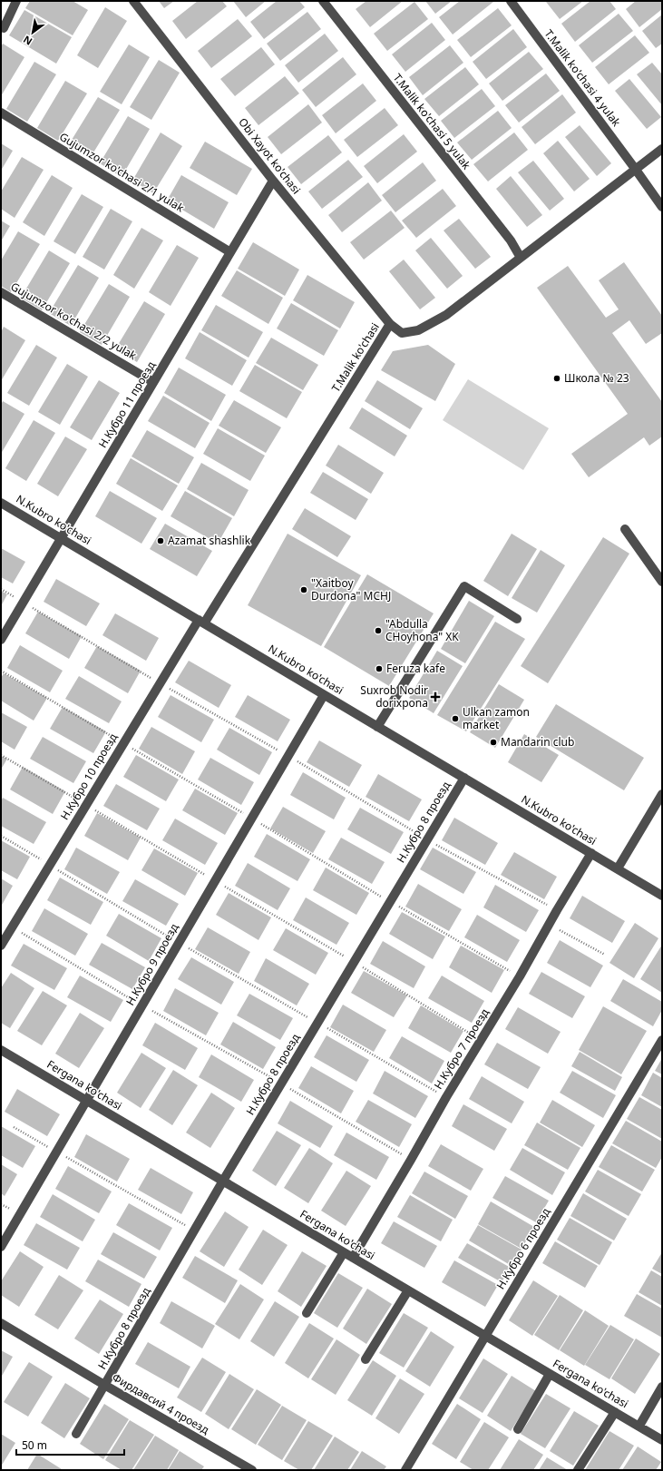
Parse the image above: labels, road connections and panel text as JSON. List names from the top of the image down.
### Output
{
  "streets": {
    "street": [
      "T.Malik ko'chasi 4 yulak",
      "T.Malik ko'chasi 5 yulak",
      "Obi Xayot ko'chasi",
      "Gujumzor ko'chasi 2/1 yulak",
      "Gujumzor ko'chasi 2/2 yulak",
      "T.Malik ko'chasi",
      "Н.Кубро 11 проезд",
      "N.Kubro ko'chasi",
      "Н.Кубро 10 проезд",
      "Н.Кубро 8 проезд",
      "Н.Кубро 9 проезд",
      "Н.Кубро 7 проезд",
      "Fergana ko'chasi",
      "Н.Кубро 6 проезд",
      "Фирдавсий 4 проезд"
    ]
  },
  "crossings": [
    ["T.Malik ko'chasi 4 yulak", "T.Malik ko'chasi"],
    ["T.Malik ko'chasi 5 yulak", "T.Malik ko'chasi"],
    ["Obi Xayot ko'chasi", "T.Malik ko'chasi"],
    ["Obi Xayot ko'chasi", "Н.Кубро 11 проезд"],
    ["Gujumzor ko'chasi 2/1 yulak", "Н.Кубро 11 проезд"],
    ["Gujumzor ko'chasi 2/2 yulak", "Н.Кубро 11 проезд"],
    ["T.Malik ko'chasi", "N.Kubro ko'chasi"],
    ["T.Malik ko'chasi", "Н.Кубро 10 проезд"],
    ["Н.Кубро 11 проезд", "N.Kubro ko'chasi"],
    ["N.Kubro ko'chasi", "Н.Кубро 10 проезд"],
    ["N.Kubro ko'chasi", "Н.Кубро 8 проезд"],
    ["N.Kubro ko'chasi", "Н.Кубро 9 проезд"],
    ["N.Kubro ko'chasi", "Н.Кубро 7 проезд"],
    ["Н.Кубро 8 проезд", "Fergana ko'chasi"],
    ["Н.Кубро 8 проезд", "Фирдавсий 4 проезд"],
    ["Н.Кубро 9 проезд", "Fergana ko'chasi"],
    ["Н.Кубро 7 проезд", "Fergana ko'chasi"],
    ["Fergana ko'chasi", "Н.Кубро 6 проезд"]
  ],
  "places": {
    "other": [
      "Школа № 23",
      "Azamat shashlik",
      "\"Xaitboy Durdona\" MCHJ",
      "\"Abdulla CHoyhona\" XK",
      "Feruza kafe",
      "Ulkan zamon market",
      "Mandarin club"
    ],
    "health": ["Suxrob Nodir dorixpona"]
  },
  "scale_bar": "50 m",
  "north": "bottom left"
}
